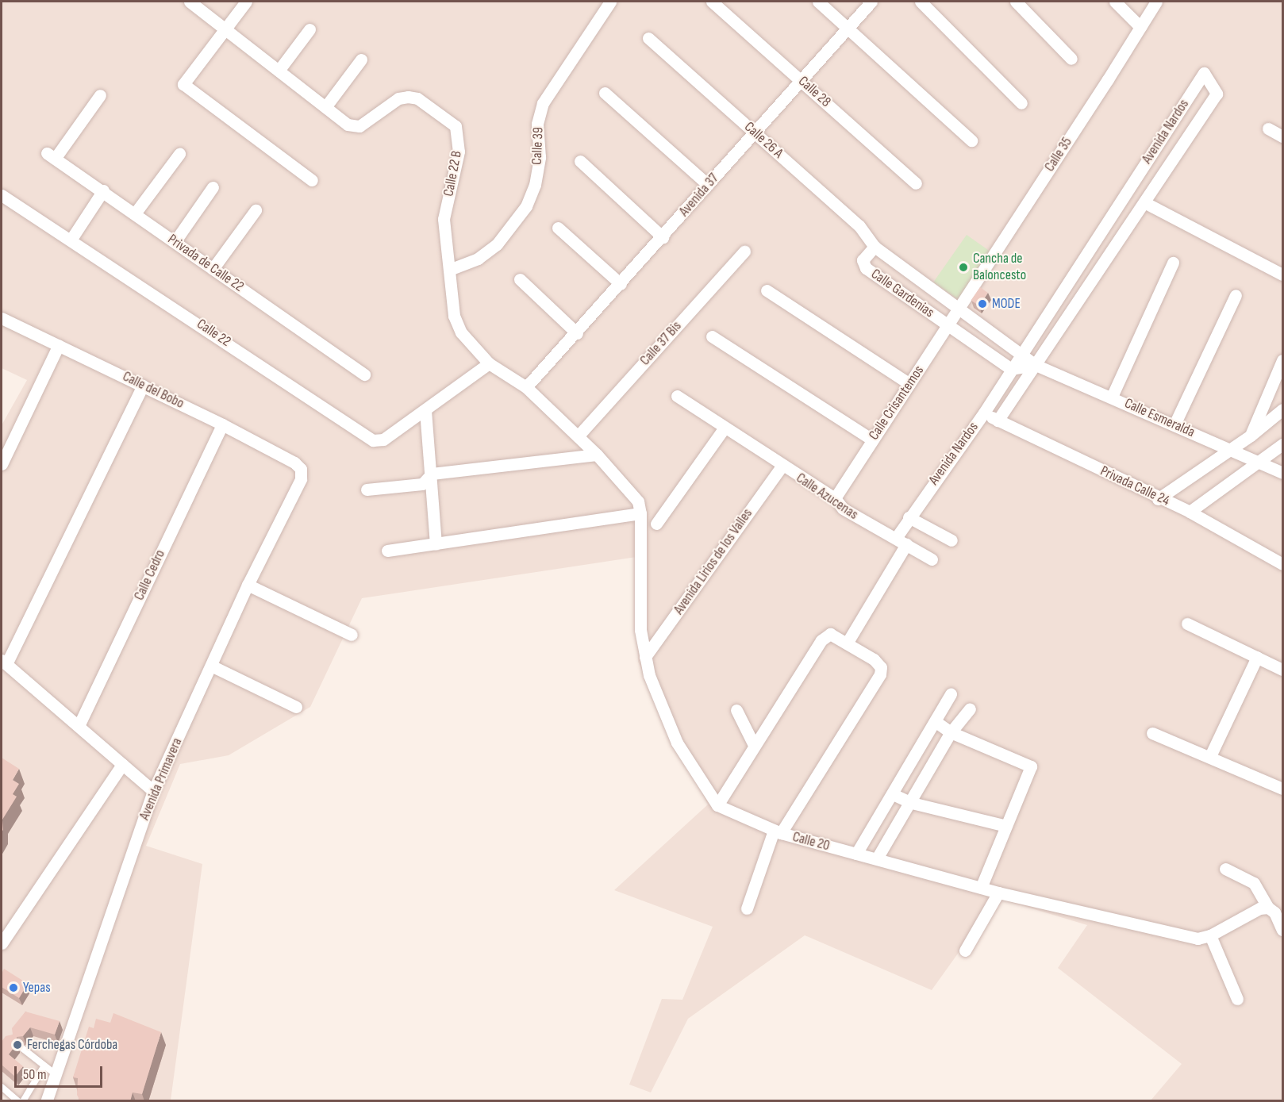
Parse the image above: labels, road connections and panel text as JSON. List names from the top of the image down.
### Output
{
  "streets": {
    "street": [
      "Calle 28",
      "Avenida Nardos",
      "Calle 26 A",
      "Calle 39",
      "Calle 35",
      "Calle 22 B",
      "Avenida 37",
      "Privada de Calle 22",
      "Calle Gardenias",
      "Calle 22",
      "Calle 37 Bis",
      "Calle del Bobo",
      "Calle Crisantemos",
      "Calle Esmeralda",
      "Privada Calle 24",
      "Calle Azucenas",
      "Avenida Lirios de los Valles",
      "Calle Cedro",
      "Avenida Primavera",
      "Calle 20"
    ]
  },
  "crossings": [
    ["Calle 28", "Avenida 37"],
    ["Avenida Nardos", "Calle Gardenias"],
    ["Avenida Nardos", "Calle Esmeralda"],
    ["Avenida Nardos", "Privada Calle 24"],
    ["Avenida Nardos", "Calle Azucenas"],
    ["Calle 26 A", "Avenida 37"],
    ["Calle 26 A", "Calle Gardenias"],
    ["Calle 39", "Calle 22 B"],
    ["Calle 35", "Calle Gardenias"],
    ["Calle 35", "Calle Crisantemos"],
    ["Calle 22 B", "Avenida 37"],
    ["Calle 22 B", "Calle 22"],
    ["Calle 22 B", "Calle 37 Bis"],
    ["Calle Gardenias", "Calle Crisantemos"],
    ["Calle Gardenias", "Calle Esmeralda"],
    ["Calle del Bobo", "Calle Cedro"],
    ["Calle del Bobo", "Avenida Primavera"],
    ["Calle Crisantemos", "Calle Azucenas"],
    ["Calle Azucenas", "Avenida Lirios de los Valles"]
  ],
  "places": [
    "Cancha de Baloncesto",
    "MODE",
    "Yepas",
    "Ferchegas Córdoba"
  ],
  "scale_bar": "50 m"
}
